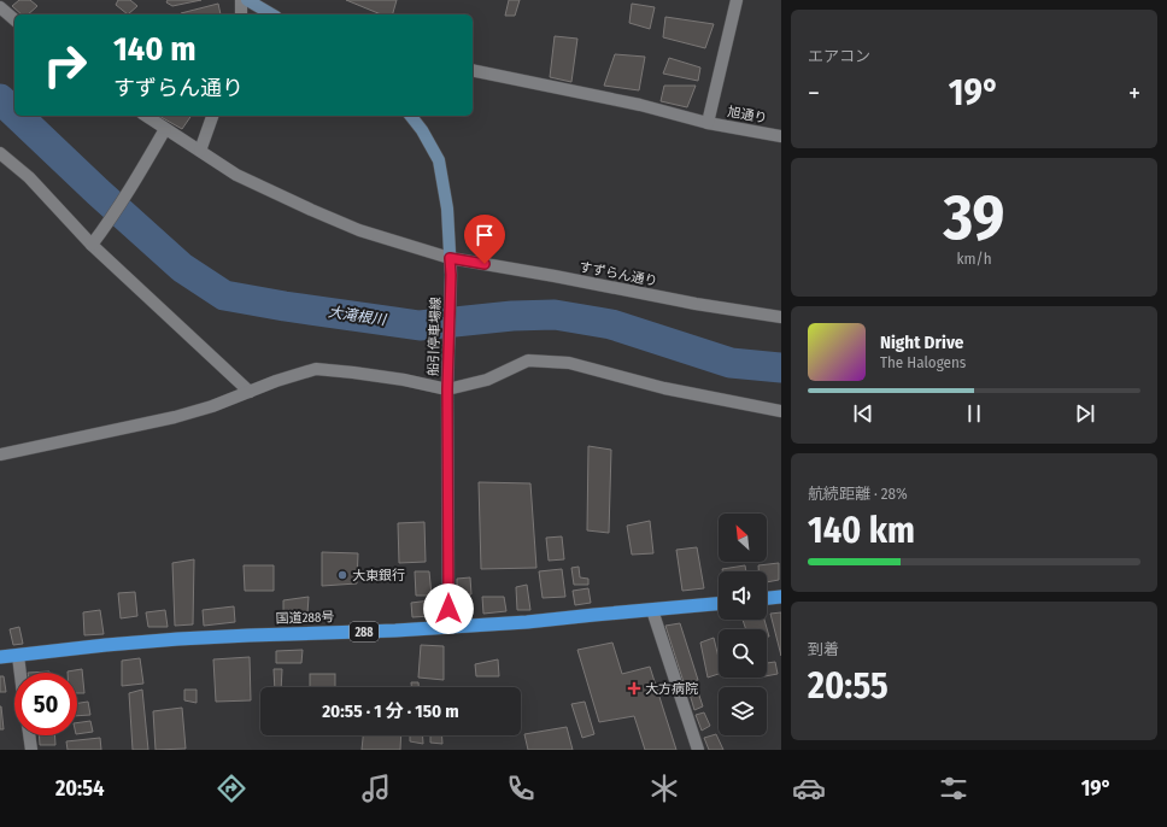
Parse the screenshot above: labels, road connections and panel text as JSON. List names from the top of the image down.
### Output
{
  "streets": {
    "highway": ["国道288号", "288"],
    "main road": ["船引停車場線"],
    "street": ["旭通り", "すずらん通り"]
  },
  "crossings": [
    ["すずらん通り", "船引停車場線"],
    ["船引停車場線", "国道288号"]
  ],
  "water": ["大滝根川"],
  "places": {
    "other": ["大東銀行"],
    "health": ["大方病院"]
  },
  "north": "top left",
  "page": {
    "tile": [
      "エアコン",
      ["39", "km/h"],
      ["航続距離 · 28%", "140 km"],
      ["到着", "20:55"]
    ],
    "turn": ["140 m", "すずらん通り"],
    "heat": ["−", "19°", "+"],
    "song": ["Night Drive", "The Halogens"],
    "limit": "50",
    "trip": "20:55 · 1 分 · 150 m",
    "tabs": ["20:54", "19°"]
  }
}
